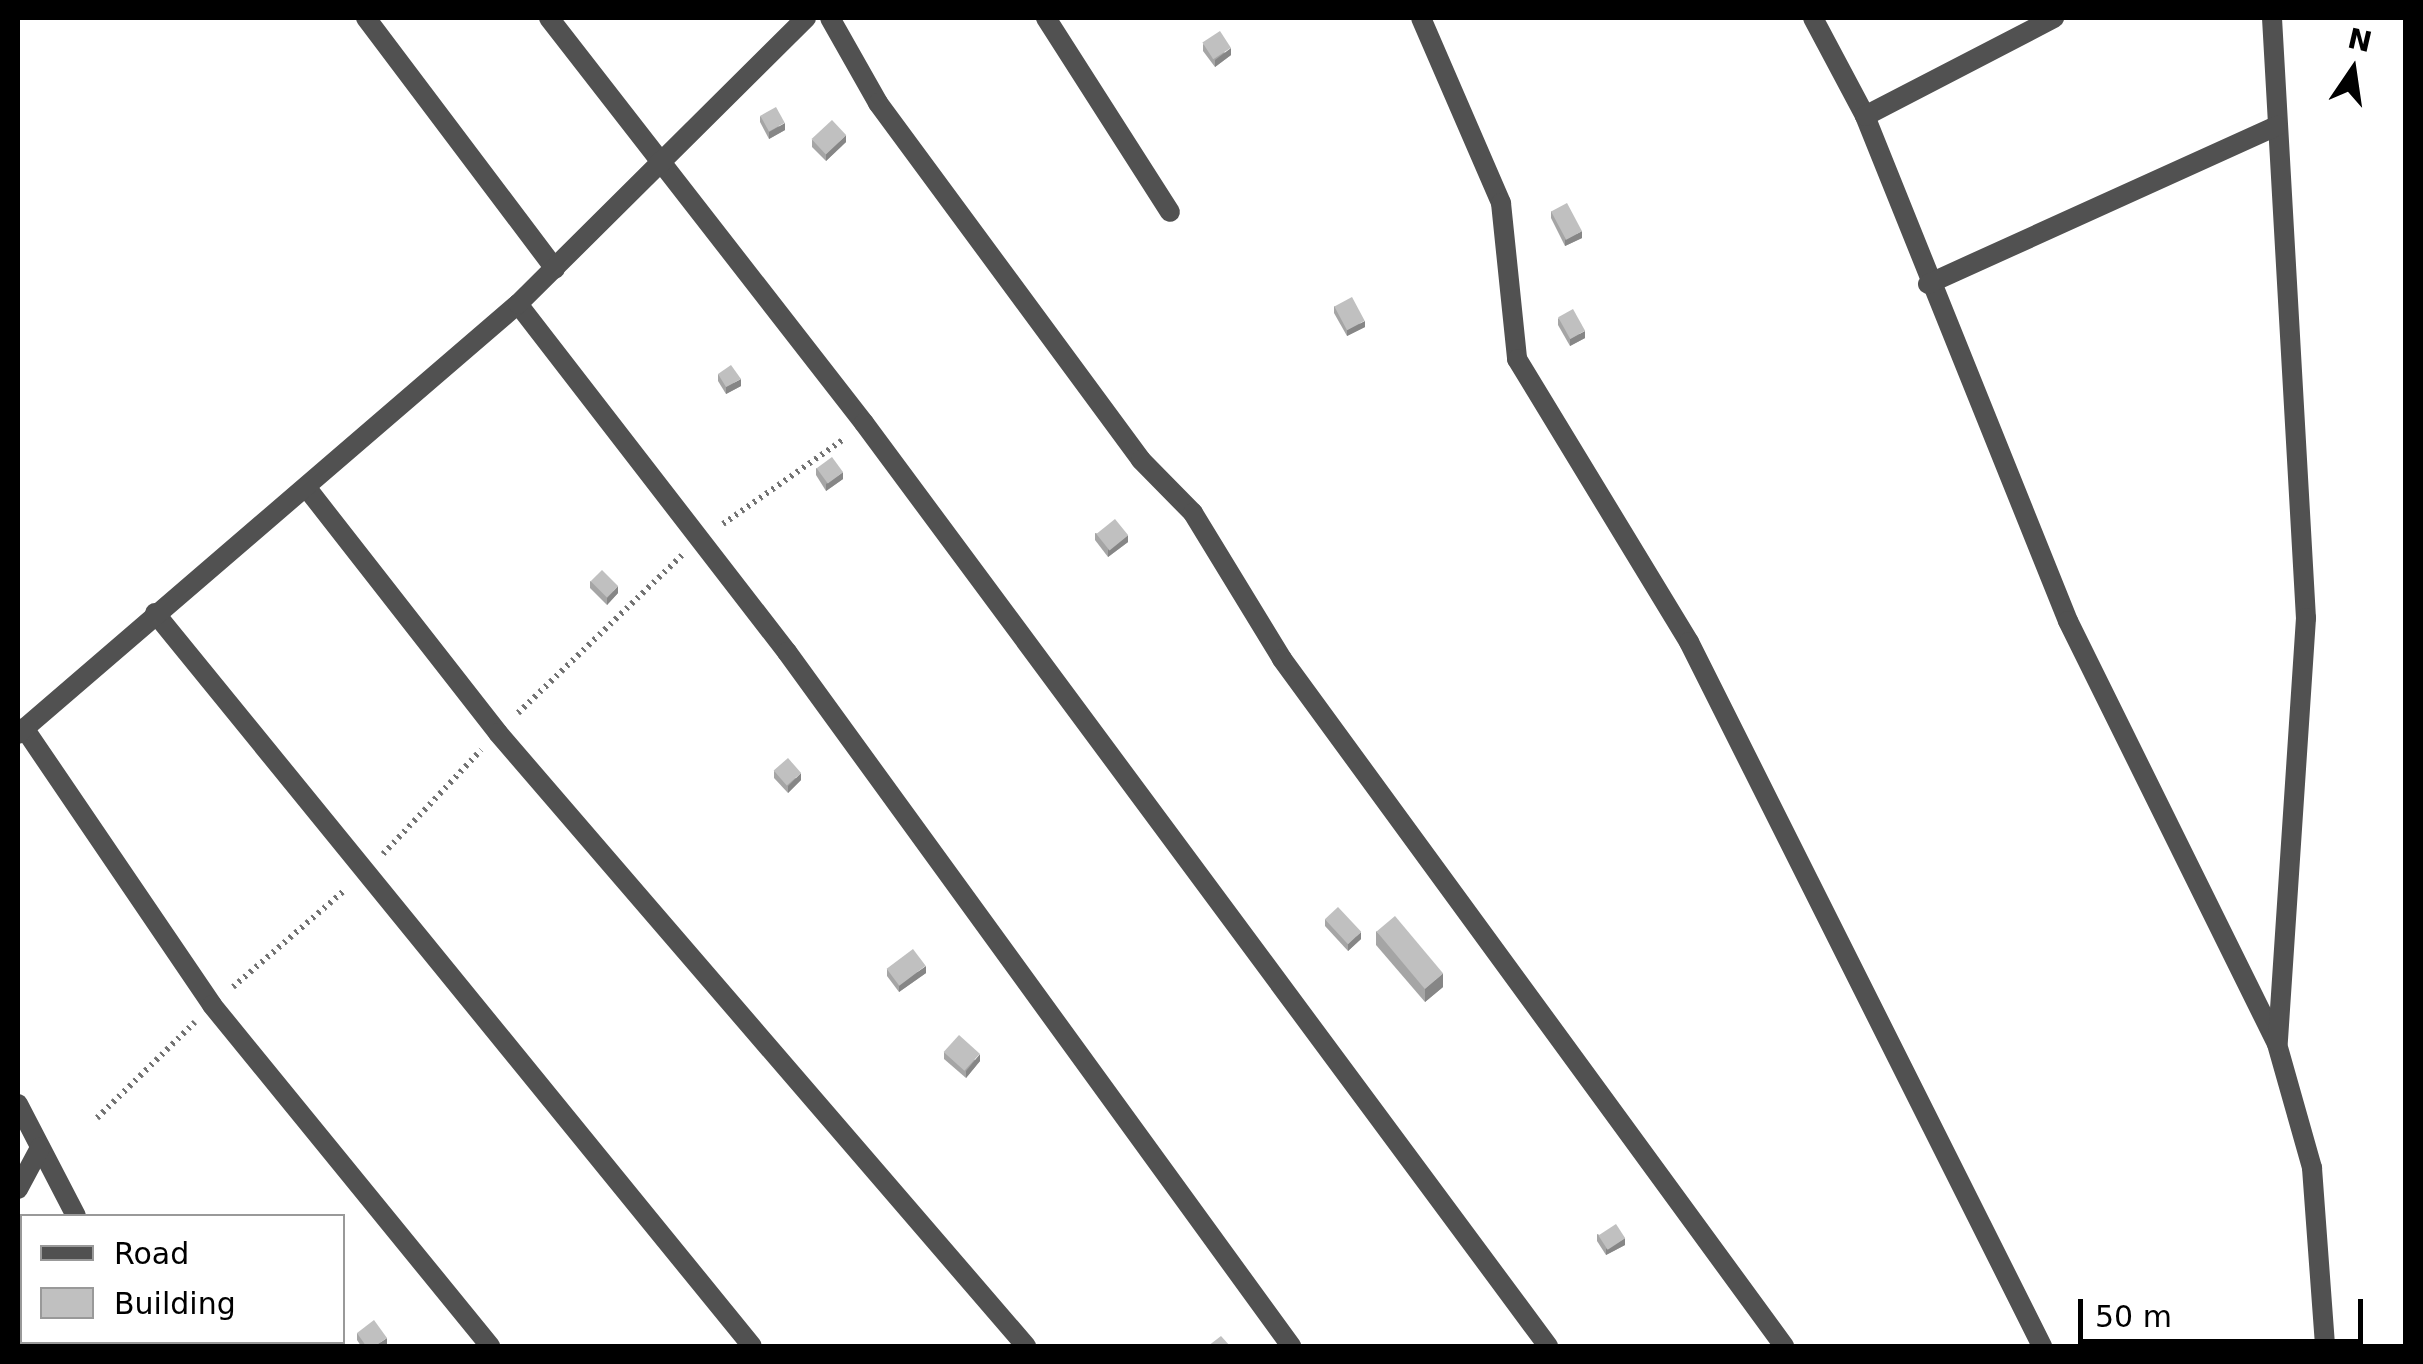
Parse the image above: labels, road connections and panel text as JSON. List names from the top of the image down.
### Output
{
  "legend": ["Road", "Building"],
  "scale_bar": "50 m",
  "north": "top"
}
